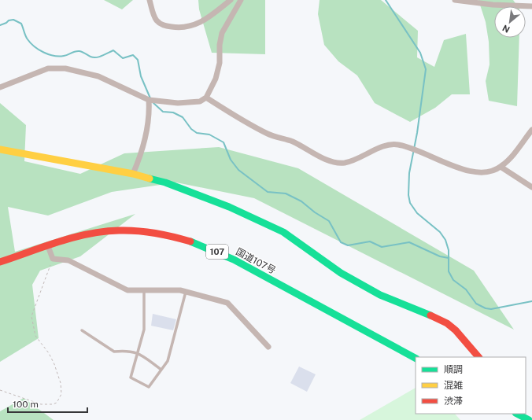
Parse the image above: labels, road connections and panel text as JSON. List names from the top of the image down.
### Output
{
  "streets": {
    "main road": ["107", "国道107号"]
  },
  "legend": ["順調", "混雑", "渋滞"],
  "scale_bar": "100 m",
  "north": "bottom left"
}
